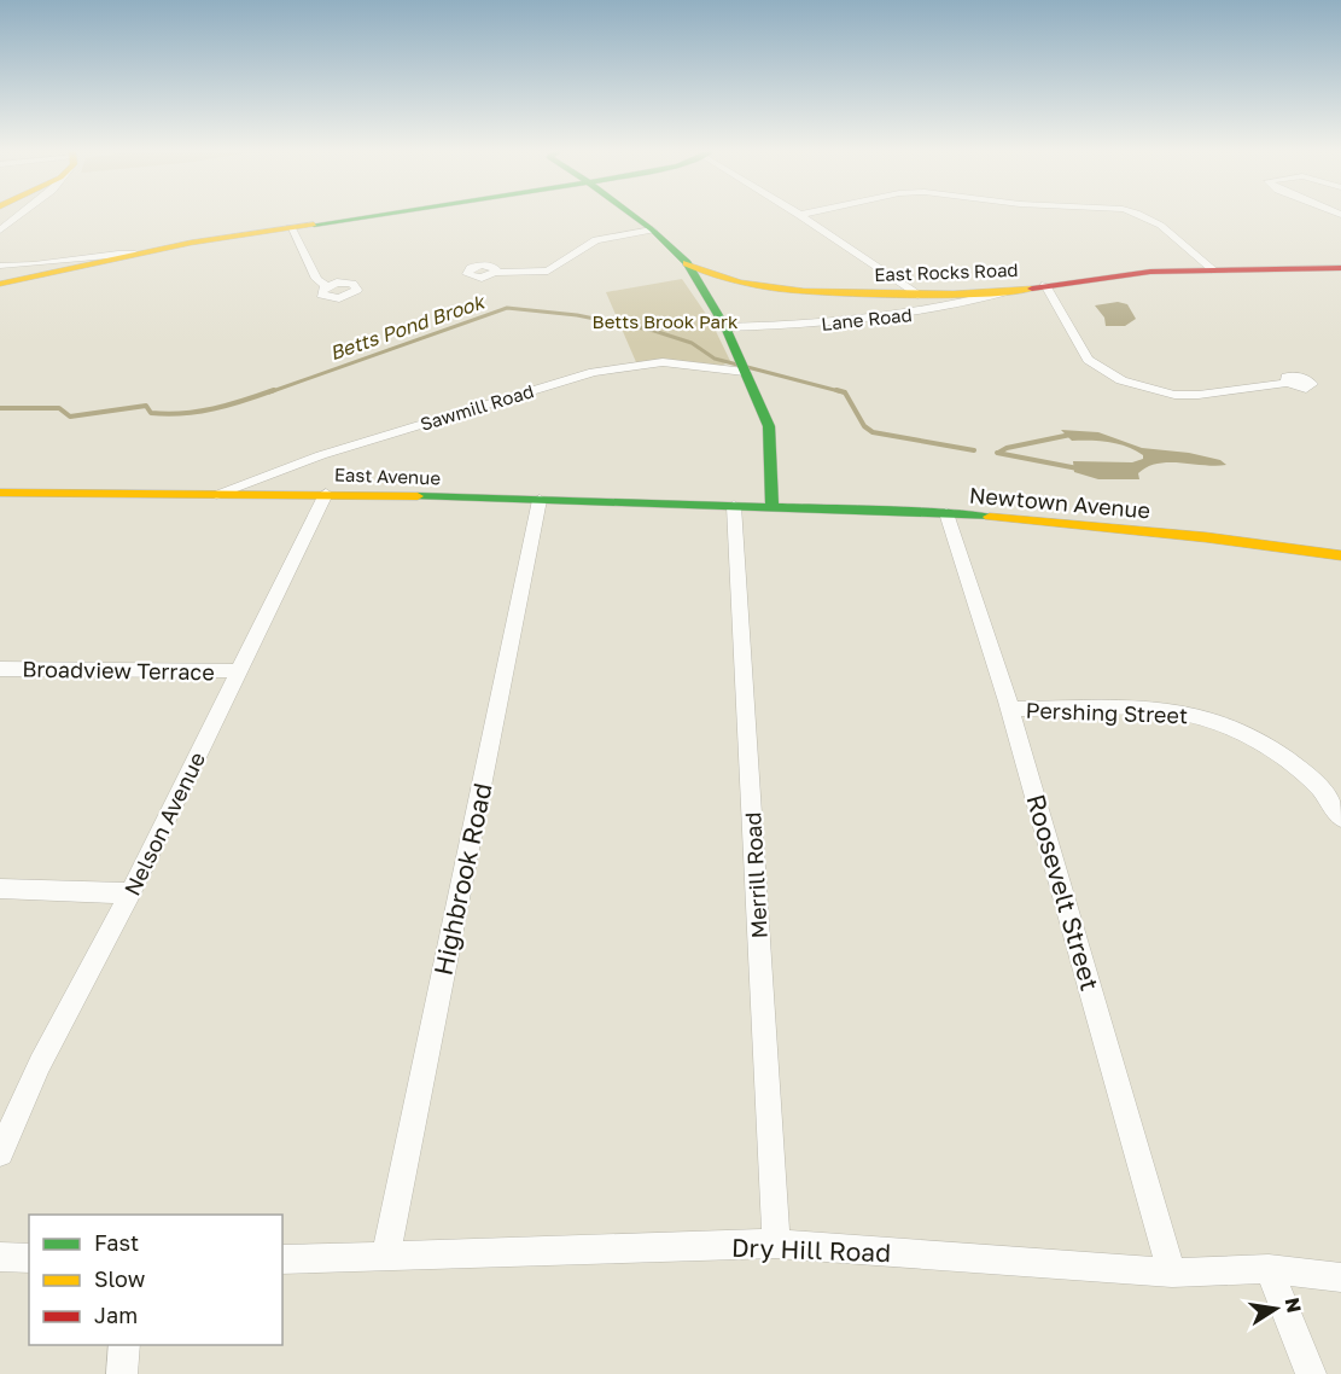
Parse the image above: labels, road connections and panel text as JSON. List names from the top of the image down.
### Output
{
  "streets": {
    "main road": ["East Rocks Road", "East Avenue", "Newtown Avenue"],
    "street": [
      "Lane Road",
      "Sawmill Road",
      "Broadview Terrace",
      "Pershing Street",
      "Nelson Avenue",
      "Merrill Road",
      "Highbrook Road",
      "Roosevelt Street",
      "Dry Hill Road"
    ]
  },
  "crossings": [
    ["East Rocks Road", "Lane Road"],
    ["Sawmill Road", "East Avenue"],
    ["East Avenue", "Newtown Avenue"],
    ["East Avenue", "Nelson Avenue"],
    ["East Avenue", "Merrill Road"],
    ["East Avenue", "Highbrook Road"],
    ["Newtown Avenue", "Roosevelt Street"],
    ["Broadview Terrace", "Nelson Avenue"],
    ["Pershing Street", "Roosevelt Street"],
    ["Merrill Road", "Dry Hill Road"],
    ["Highbrook Road", "Dry Hill Road"],
    ["Roosevelt Street", "Dry Hill Road"]
  ],
  "water": ["Betts Pond Brook"],
  "parks": ["Betts Brook Park"],
  "legend": ["Fast", "Slow", "Jam"],
  "north": "right"
}
